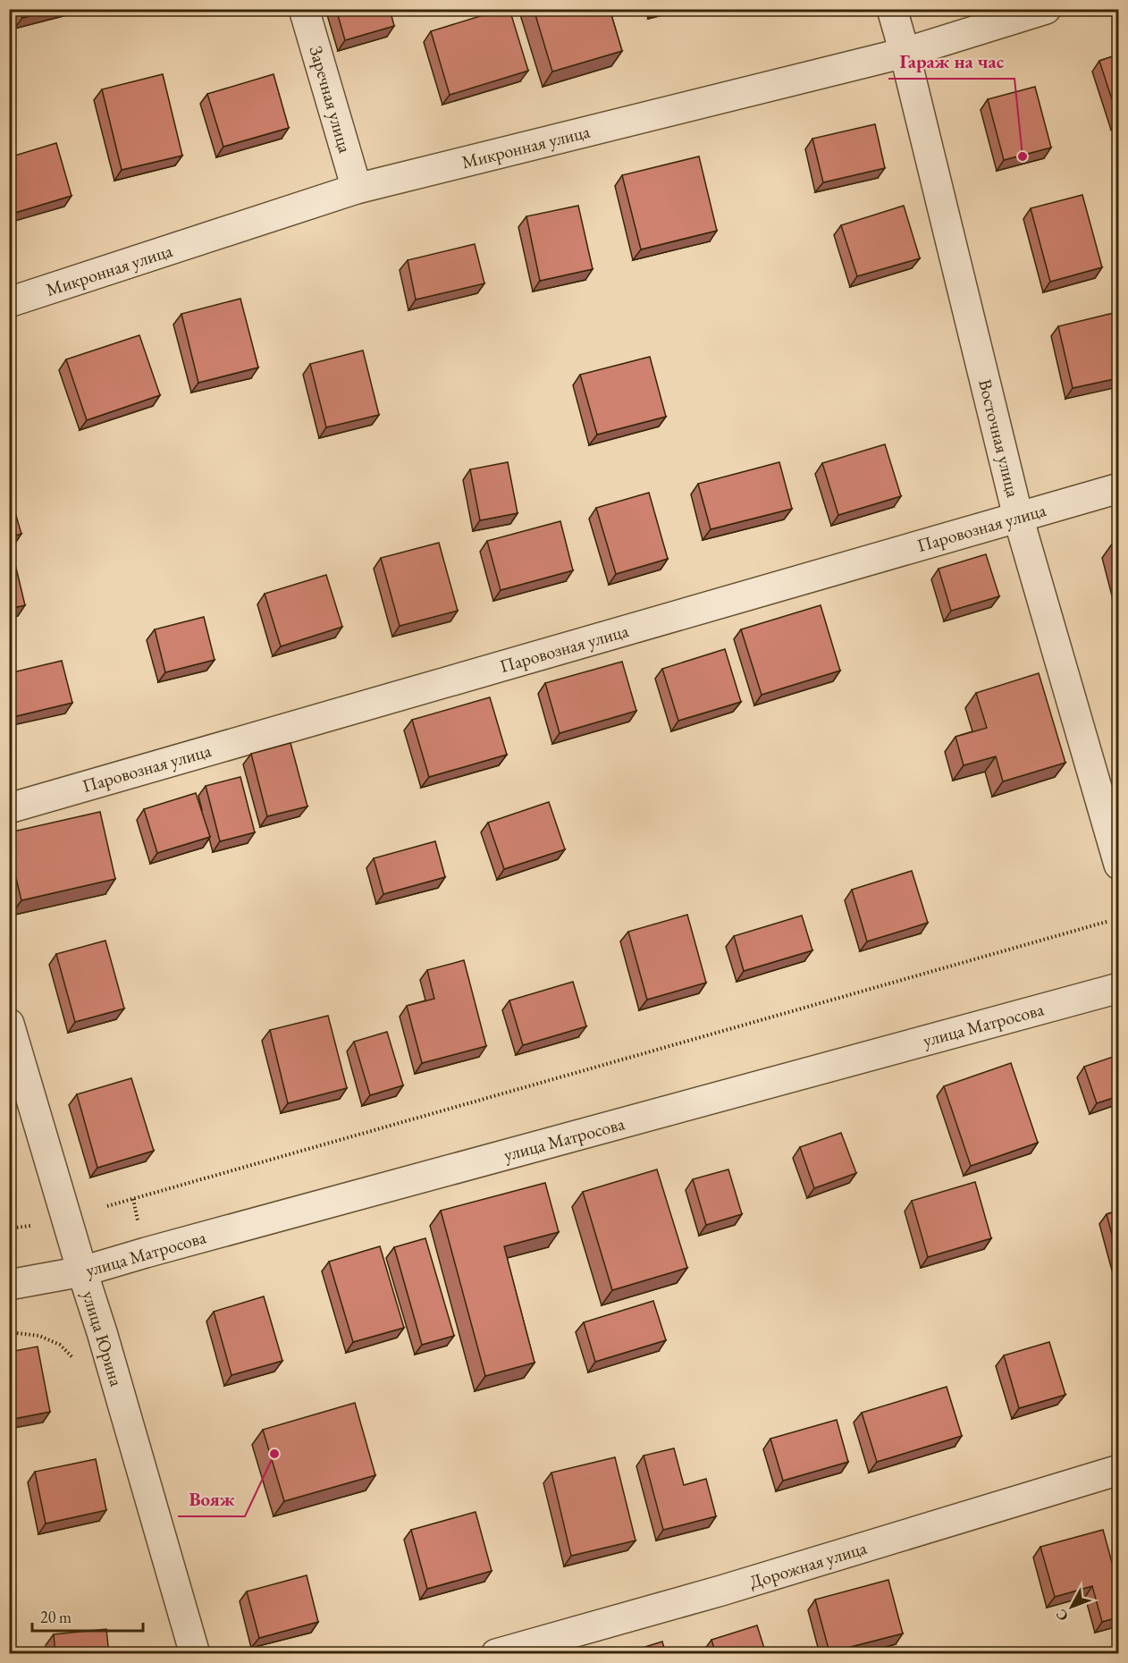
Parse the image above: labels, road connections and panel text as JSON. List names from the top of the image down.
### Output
{
  "streets": {
    "street": [
      "Заречная улица",
      "Микронная улица",
      "Восточная улица",
      "Паровозная улица",
      "улица Матросова",
      "улица Юрина",
      "Дорожная улица"
    ]
  },
  "crossings": [
    ["Заречная улица", "Микронная улица"],
    ["Микронная улица", "Восточная улица"],
    ["Восточная улица", "Паровозная улица"],
    ["улица Матросова", "улица Юрина"]
  ],
  "places": ["Гараж на час", "Вояж"],
  "scale_bar": "20 m",
  "north": "bottom left"
}
